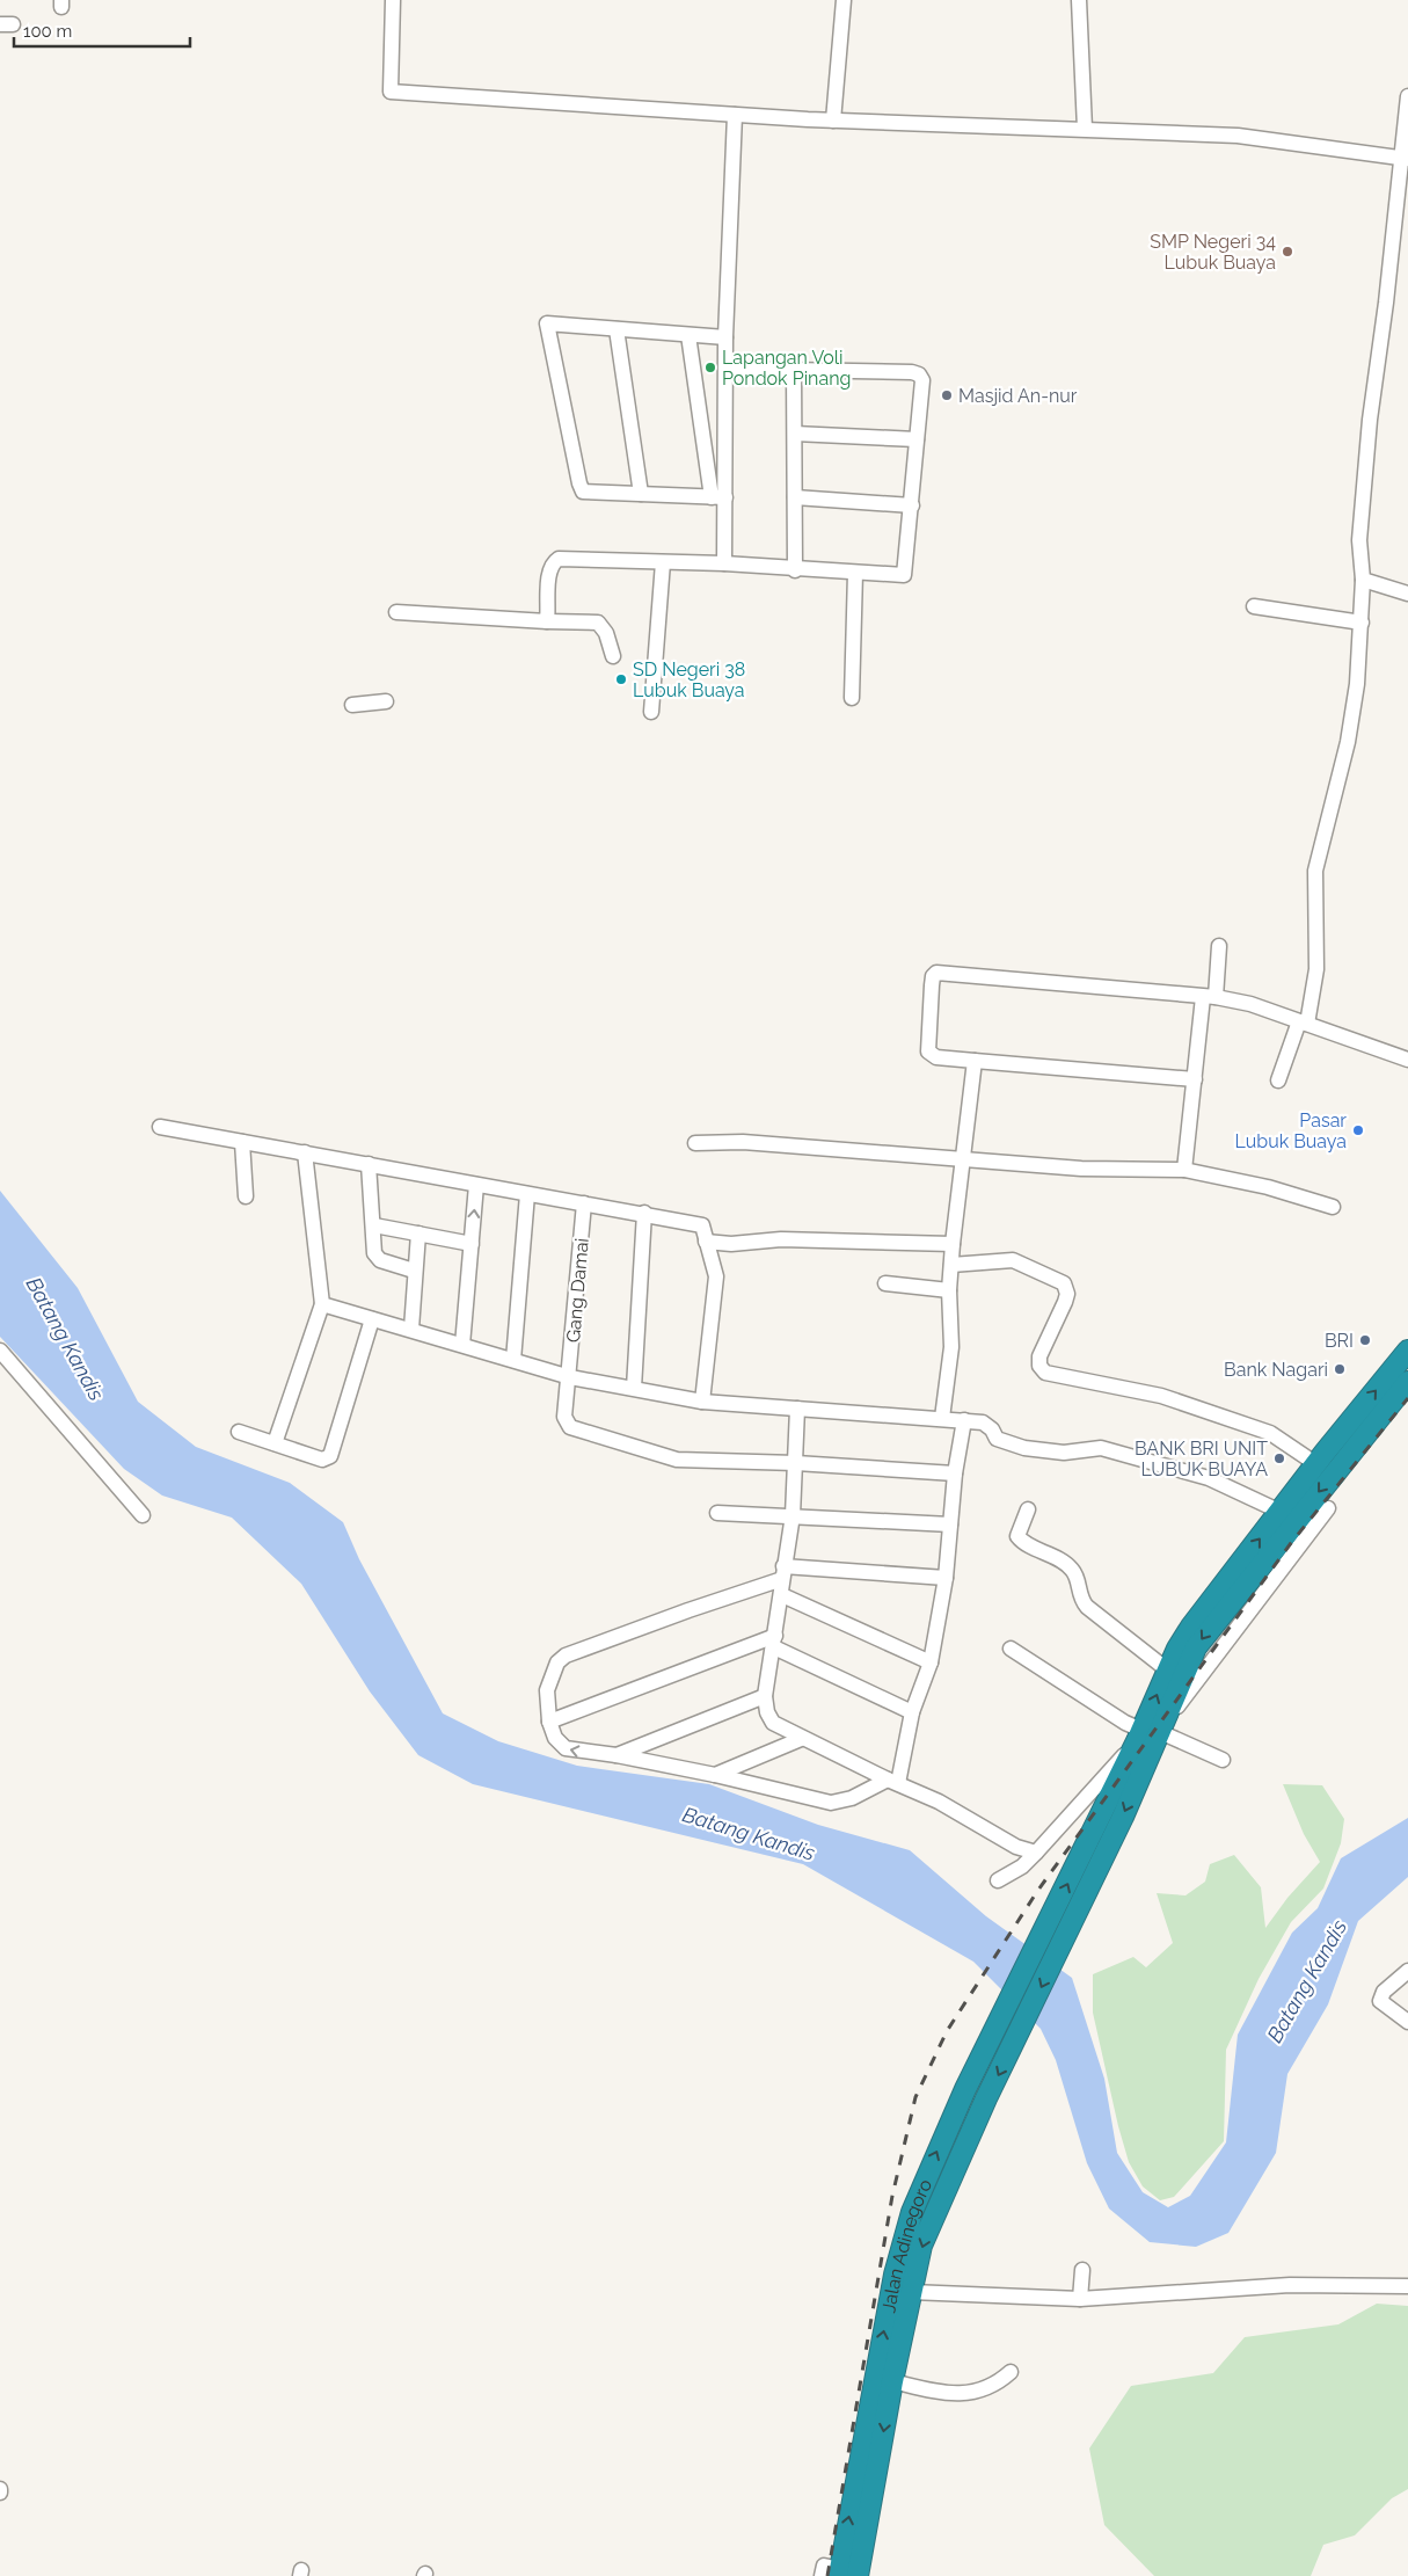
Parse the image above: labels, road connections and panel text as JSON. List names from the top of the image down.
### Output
{
  "streets": {
    "highway": ["Jalan Adinegoro"],
    "street": ["Gang Damai"]
  },
  "water": ["Batang Kandis"],
  "places": [
    "SMP Negeri 34 Lubuk Buaya",
    "Lapangan Voli Pondok Pinang",
    "Masjid An-nur",
    "SD Negeri 38 Lubuk Buaya",
    "Pasar Lubuk Buaya",
    "BRI",
    "Bank Nagari",
    "BANK BRI UNIT LUBUK BUAYA"
  ],
  "scale_bar": "100 m"
}
